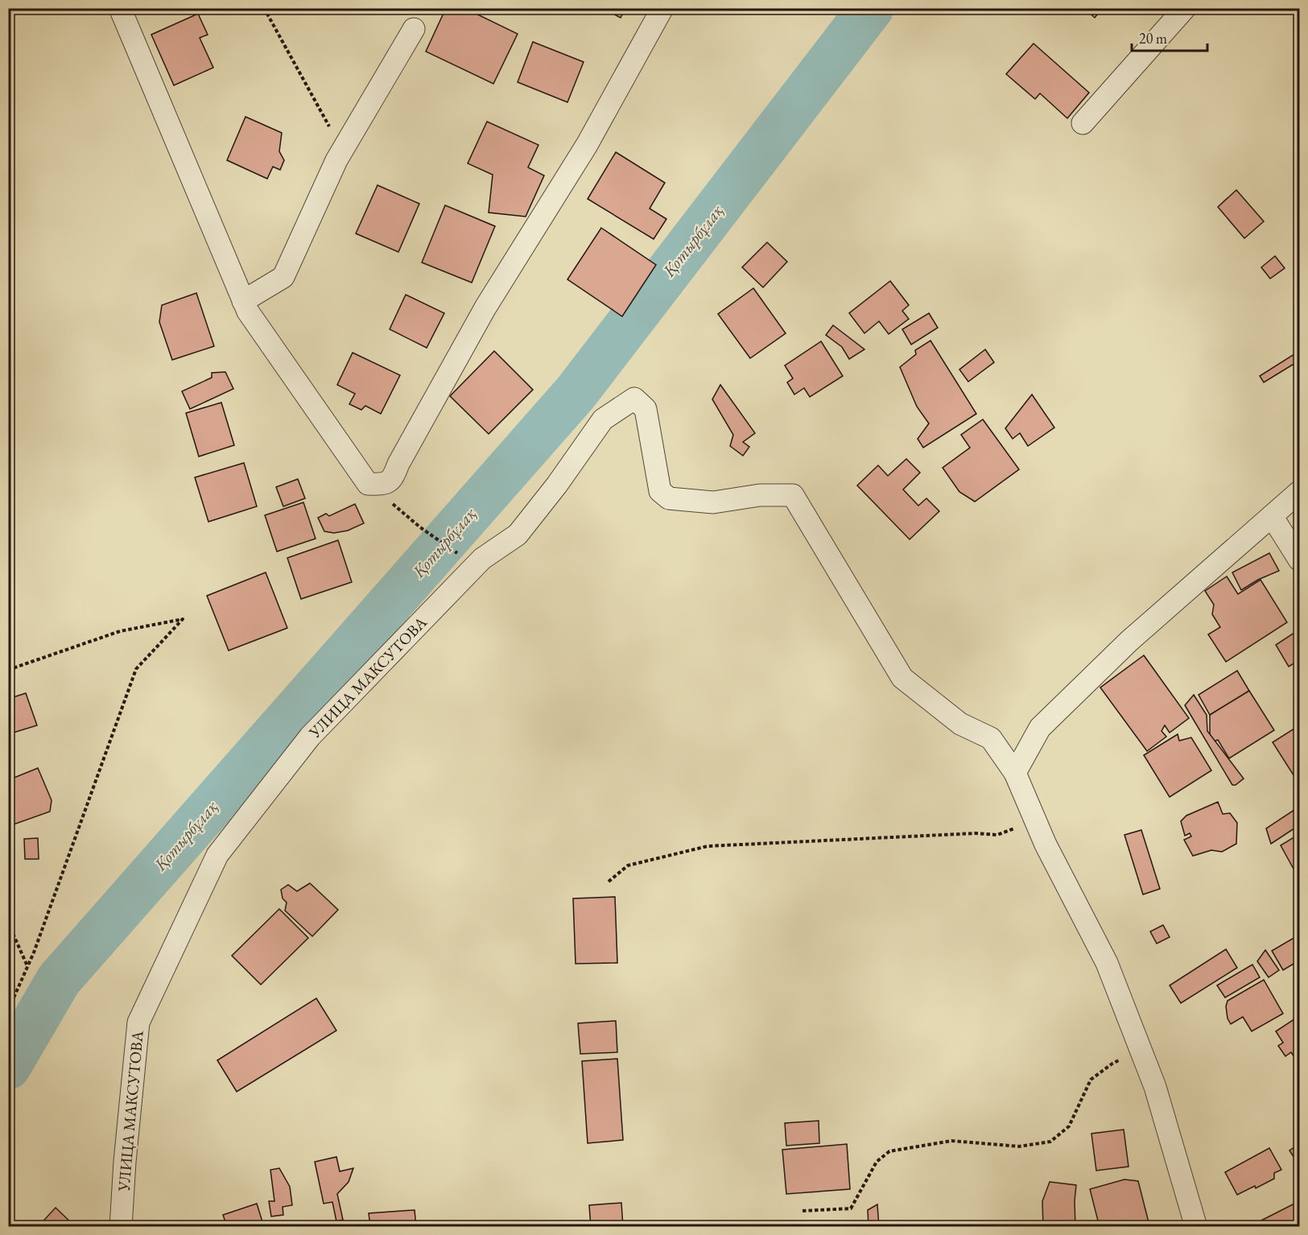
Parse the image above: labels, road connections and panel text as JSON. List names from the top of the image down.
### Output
{
  "streets": {
    "street": ["УЛИЦА МАКСУТОВА"]
  },
  "water": ["Қотырбұлақ"],
  "scale_bar": "20 m"
}
